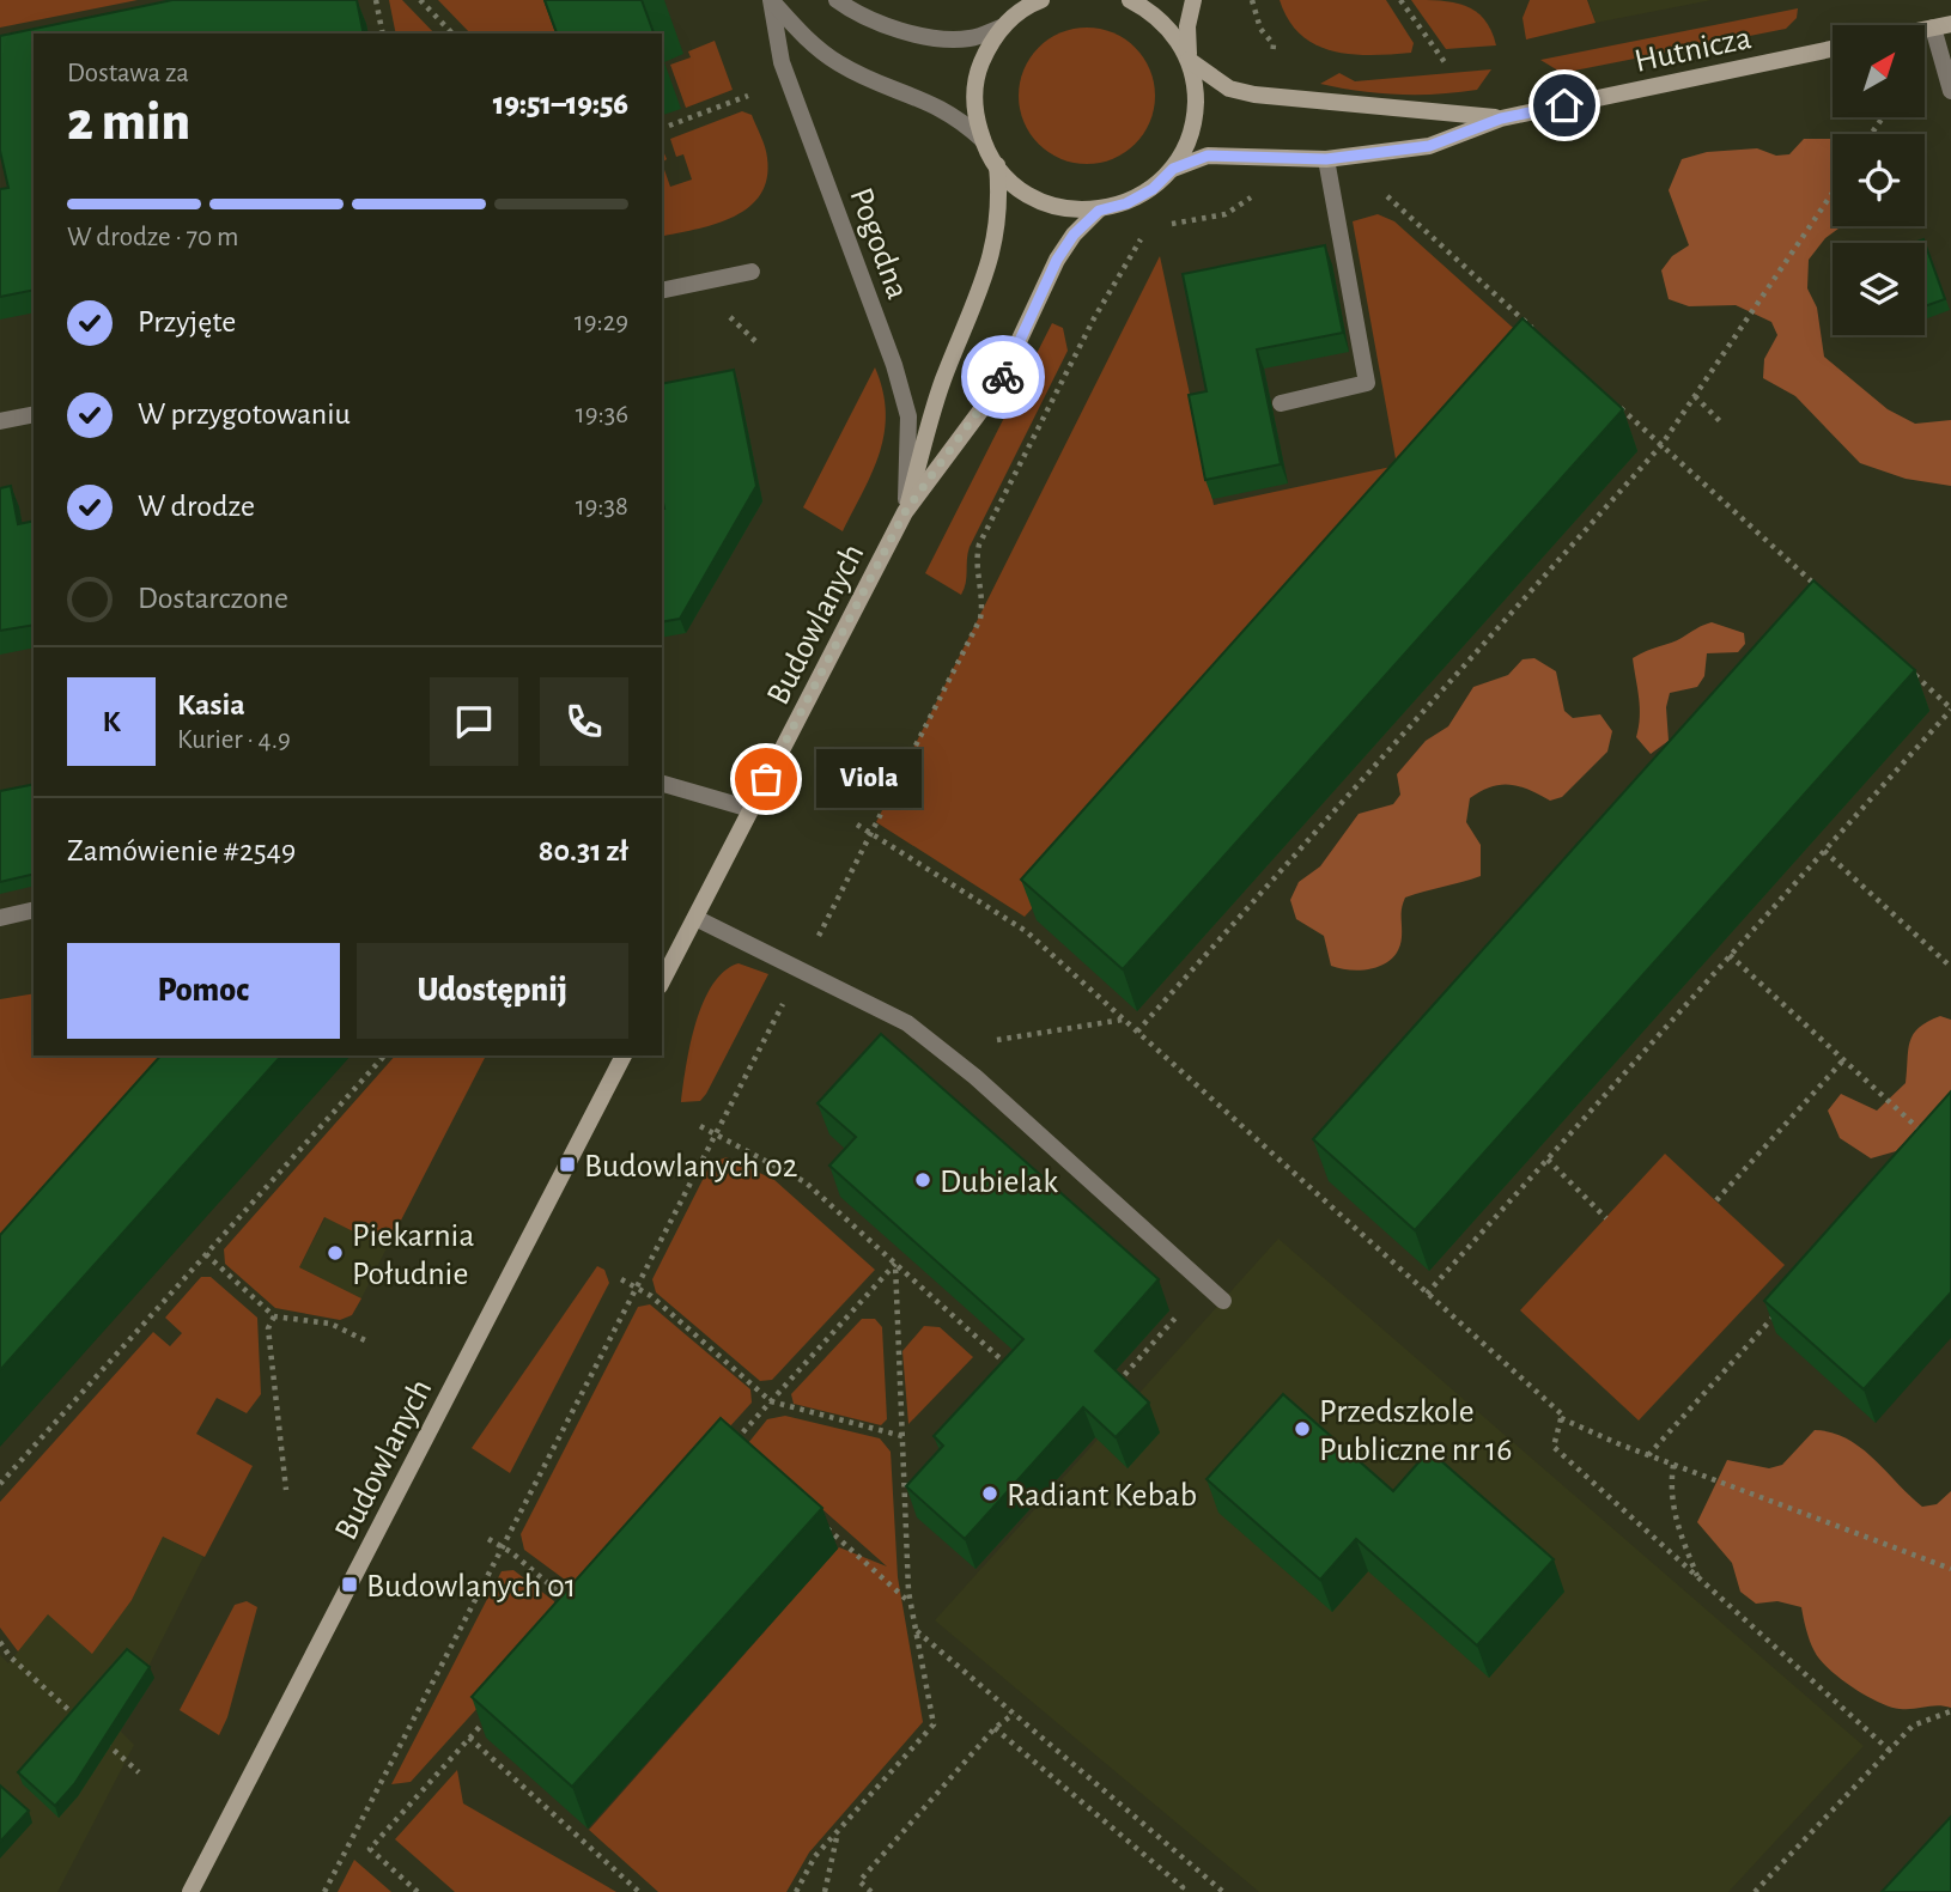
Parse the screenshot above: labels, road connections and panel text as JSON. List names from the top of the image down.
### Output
{
  "streets": {
    "street": ["Hutnicza", "Pogodna", "Budowlanych"]
  },
  "crossings": [
    ["Pogodna", "Budowlanych"]
  ],
  "places": {
    "other": [
      "Viola",
      "Dubielak",
      "Piekarnia Południe",
      "Przedszkole Publiczne nr 16",
      "Radiant Kebab"
    ],
    "transit": ["Budowlanych 02", "Budowlanych 01"]
  },
  "north": "top right",
  "page": {
    "heading": ["2 min", "Dostawa za", "19:51–19:56"],
    "panel": [
      "Kasia",
      "Kurier · 4.9",
      "Zamówienie #2549",
      "80.31 zł"
    ],
    "bar": "W drodze · 70 m",
    "list": [
      ["Przyjęte", "19:29"],
      ["W przygotowaniu", "19:36"],
      ["W drodze", "19:38"],
      "Dostarczone"
    ],
    "round": "K",
    "bubble": "Viola",
    "buttons": ["Pomoc", "Udostępnij"]
  }
}
